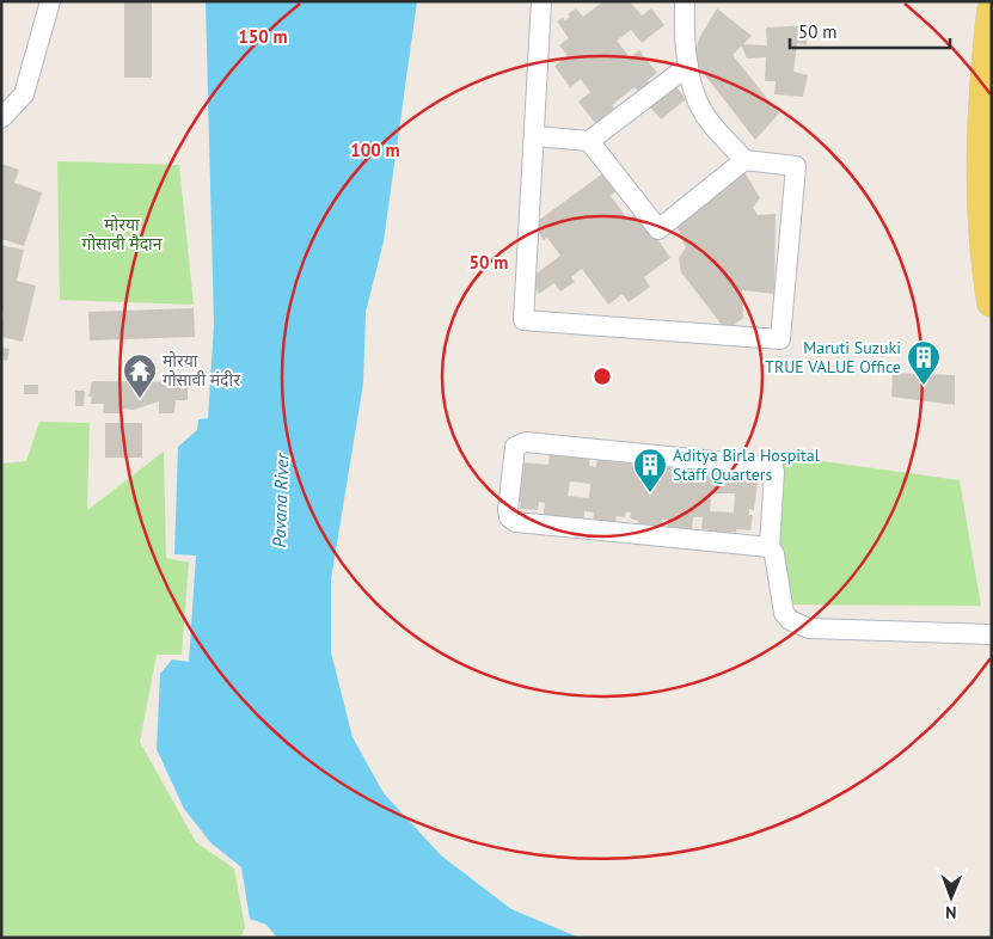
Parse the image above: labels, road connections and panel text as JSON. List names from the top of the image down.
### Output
{
  "water": ["Pavana River"],
  "parks": ["मोरया गोसावी मैदान"],
  "places": {
    "building": ["Maruti Suzuki TRUE VALUE Office", "Aditya Birla Hospital Staff Quarters"],
    "temple": ["मोरया गोसावी मंदीर"]
  },
  "scale_bar": "50 m",
  "north": "bottom",
  "rings": ["150 m", "100 m", "50 m"]
}
